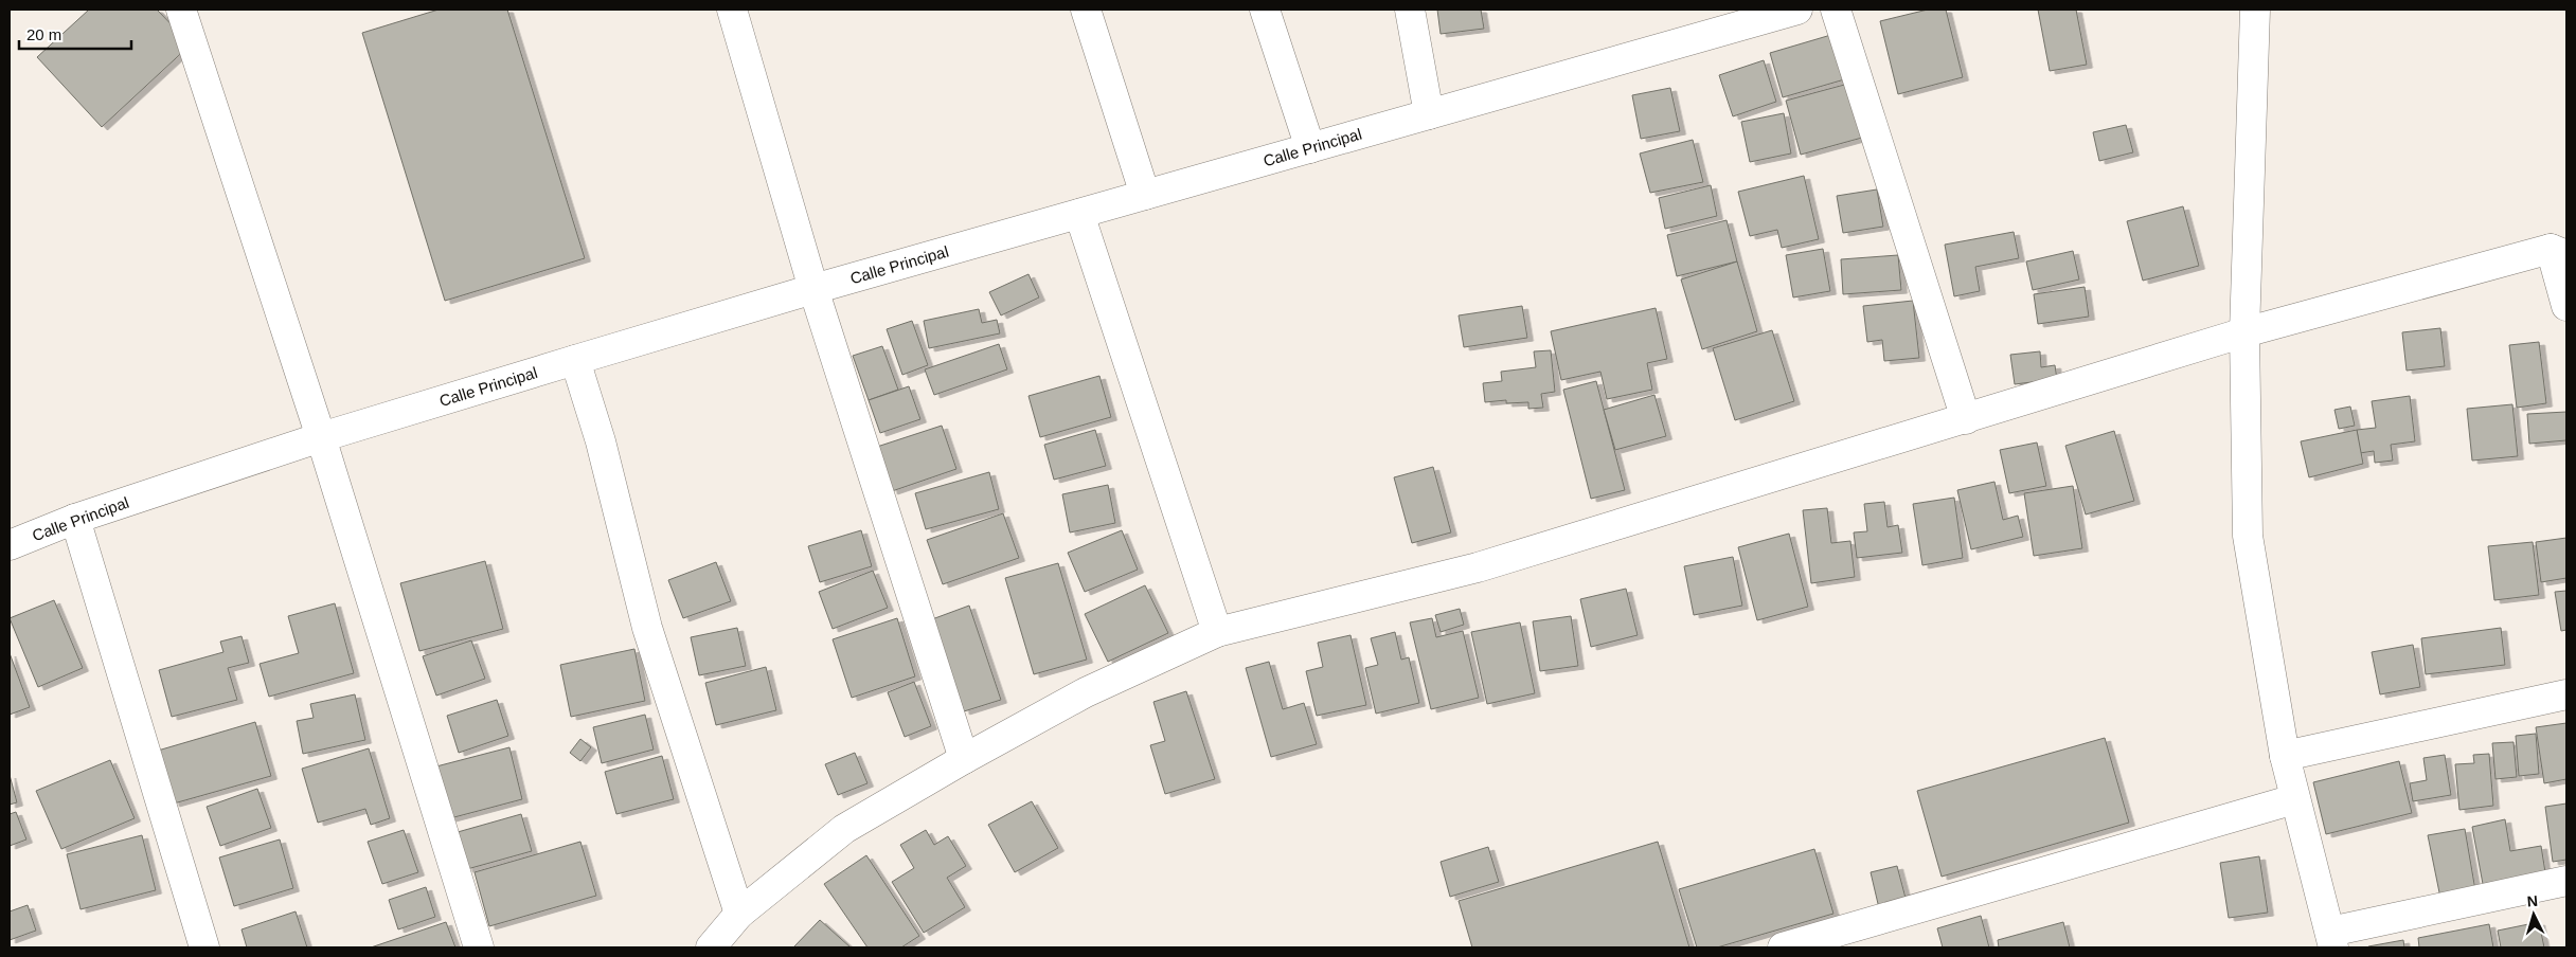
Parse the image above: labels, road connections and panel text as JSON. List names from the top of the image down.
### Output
{
  "streets": {
    "street": ["Calle Principal"]
  },
  "scale_bar": "20 m",
  "north": "top"
}
